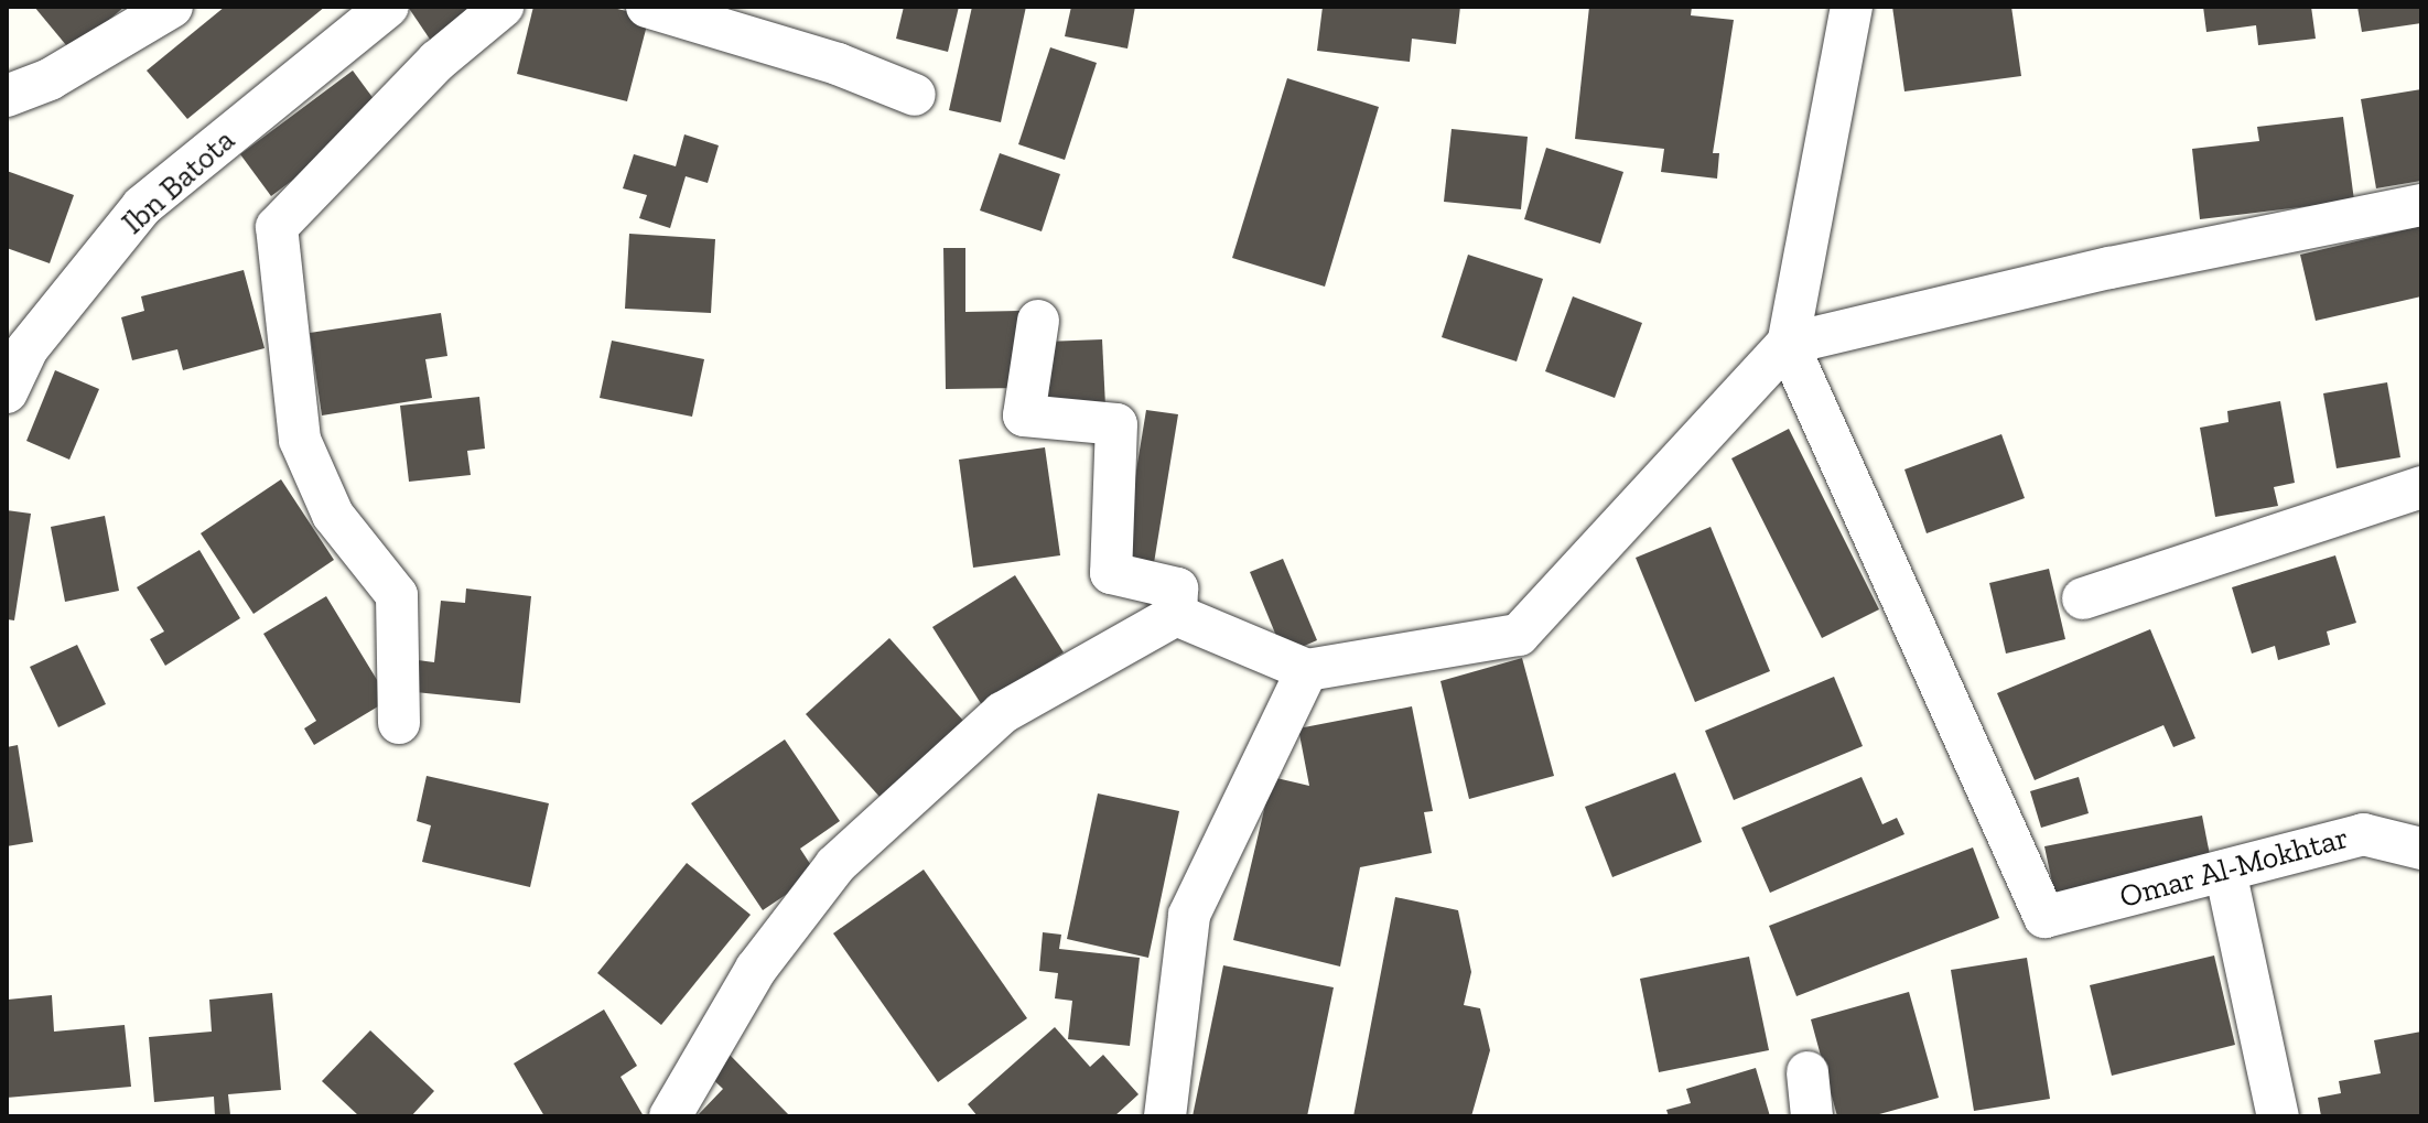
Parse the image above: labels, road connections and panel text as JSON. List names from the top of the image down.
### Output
{
  "streets": {
    "street": ["Ibn Batota", "Omar Al-Mokhtar"]
  }
}
